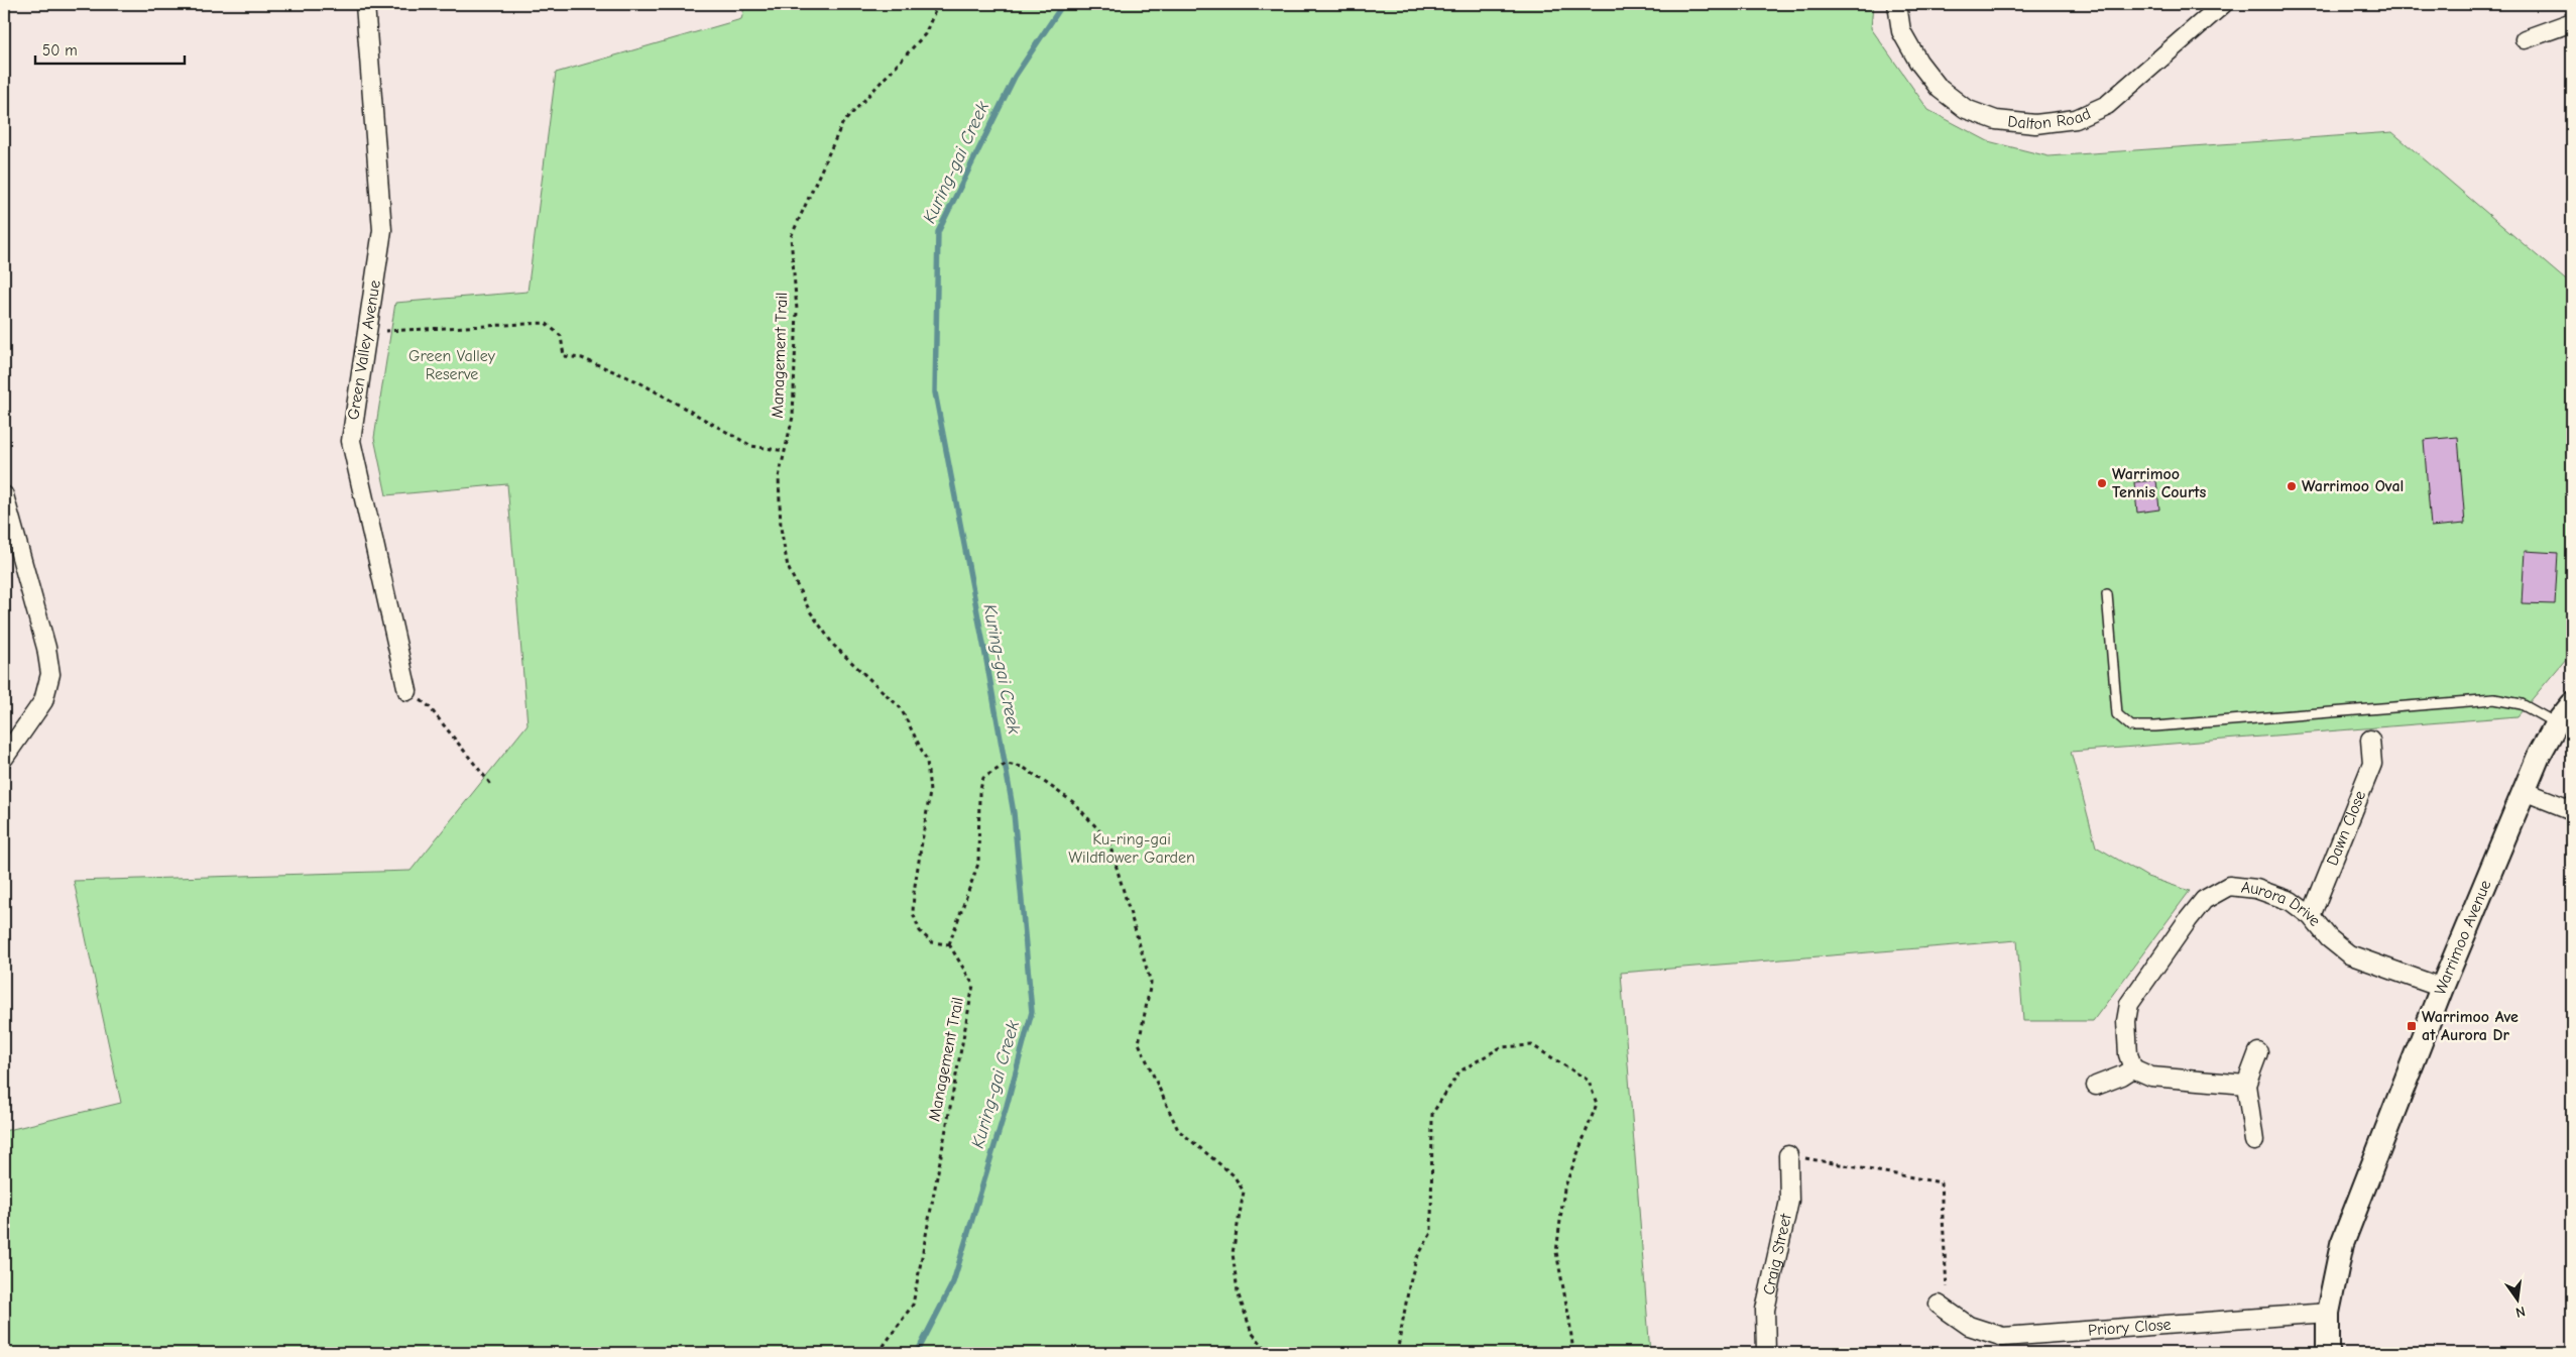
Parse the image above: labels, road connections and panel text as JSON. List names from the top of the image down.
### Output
{
  "streets": {
    "street": [
      "Dalton Road",
      "Green Valley Avenue",
      "Dawn Close",
      "Aurora Drive",
      "Warrimoo Avenue",
      "Craig Street",
      "Priory Close"
    ],
    "path": ["Management Trail"]
  },
  "crossings": [
    ["Dawn Close", "Aurora Drive"],
    ["Aurora Drive", "Warrimoo Avenue"],
    ["Warrimoo Avenue", "Priory Close"]
  ],
  "water": ["Kuring-gai Creek"],
  "parks": ["Green Valley Reserve", "Ku-ring-gai Wildflower Garden"],
  "places": {
    "other": ["Warrimoo Tennis Courts", "Warrimoo Oval"],
    "transit": ["Warrimoo Ave at Aurora Dr"]
  },
  "scale_bar": "50 m",
  "north": "bottom"
}
